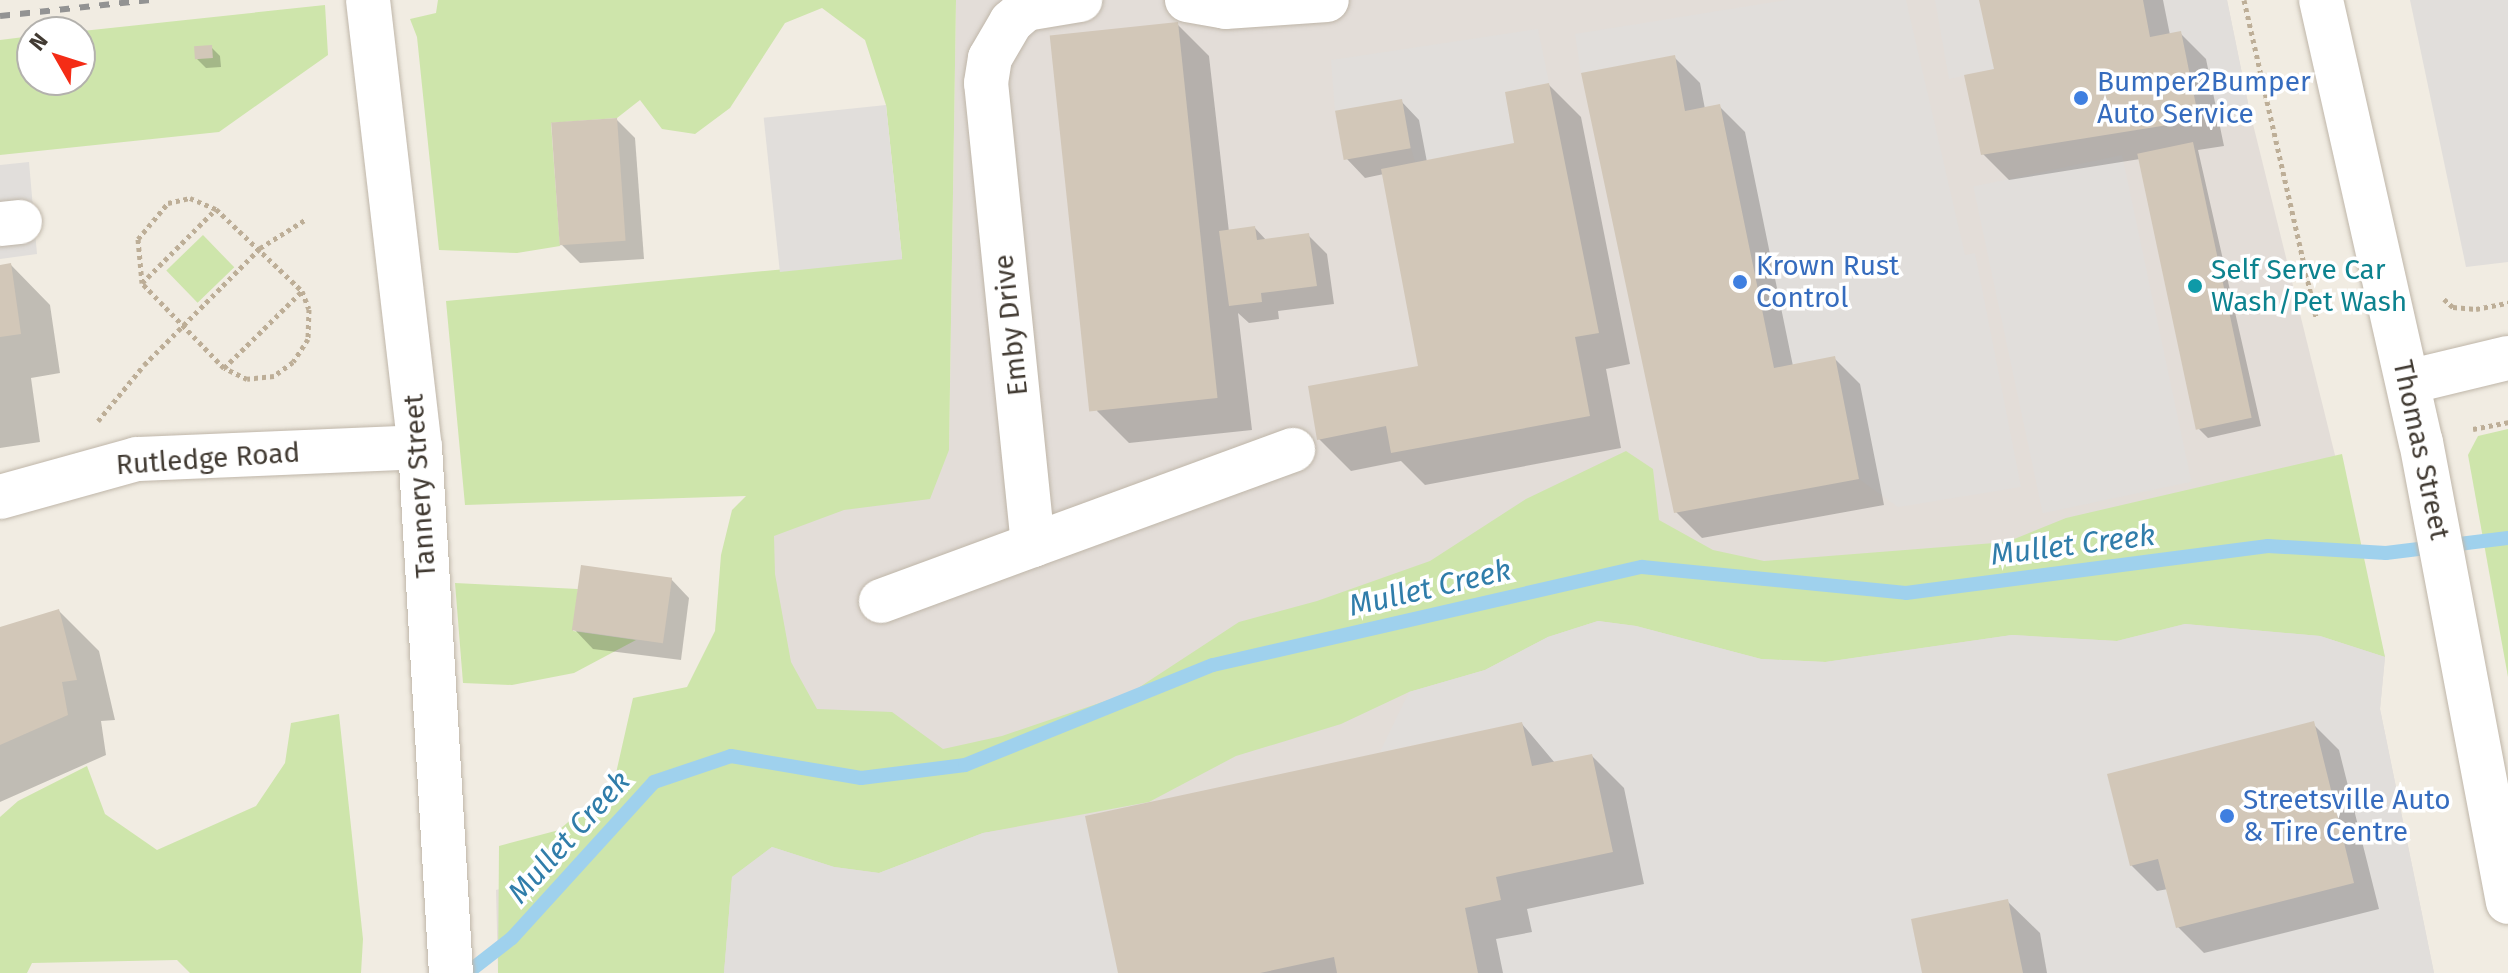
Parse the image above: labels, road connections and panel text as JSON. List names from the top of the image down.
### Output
{
  "streets": {
    "street": [
      "Emby Drive",
      "Thomas Street",
      "Rutledge Road",
      "Tannery Street"
    ]
  },
  "crossings": [
    ["Rutledge Road", "Tannery Street"]
  ],
  "water": ["Mullet Creek"],
  "places": [
    "Bumper2Bumper Auto Service",
    "Krown Rust Control",
    "Self Serve Car Wash/Pet Wash",
    "Streetsville Auto & Tire Centre"
  ],
  "north": "top left"
}
